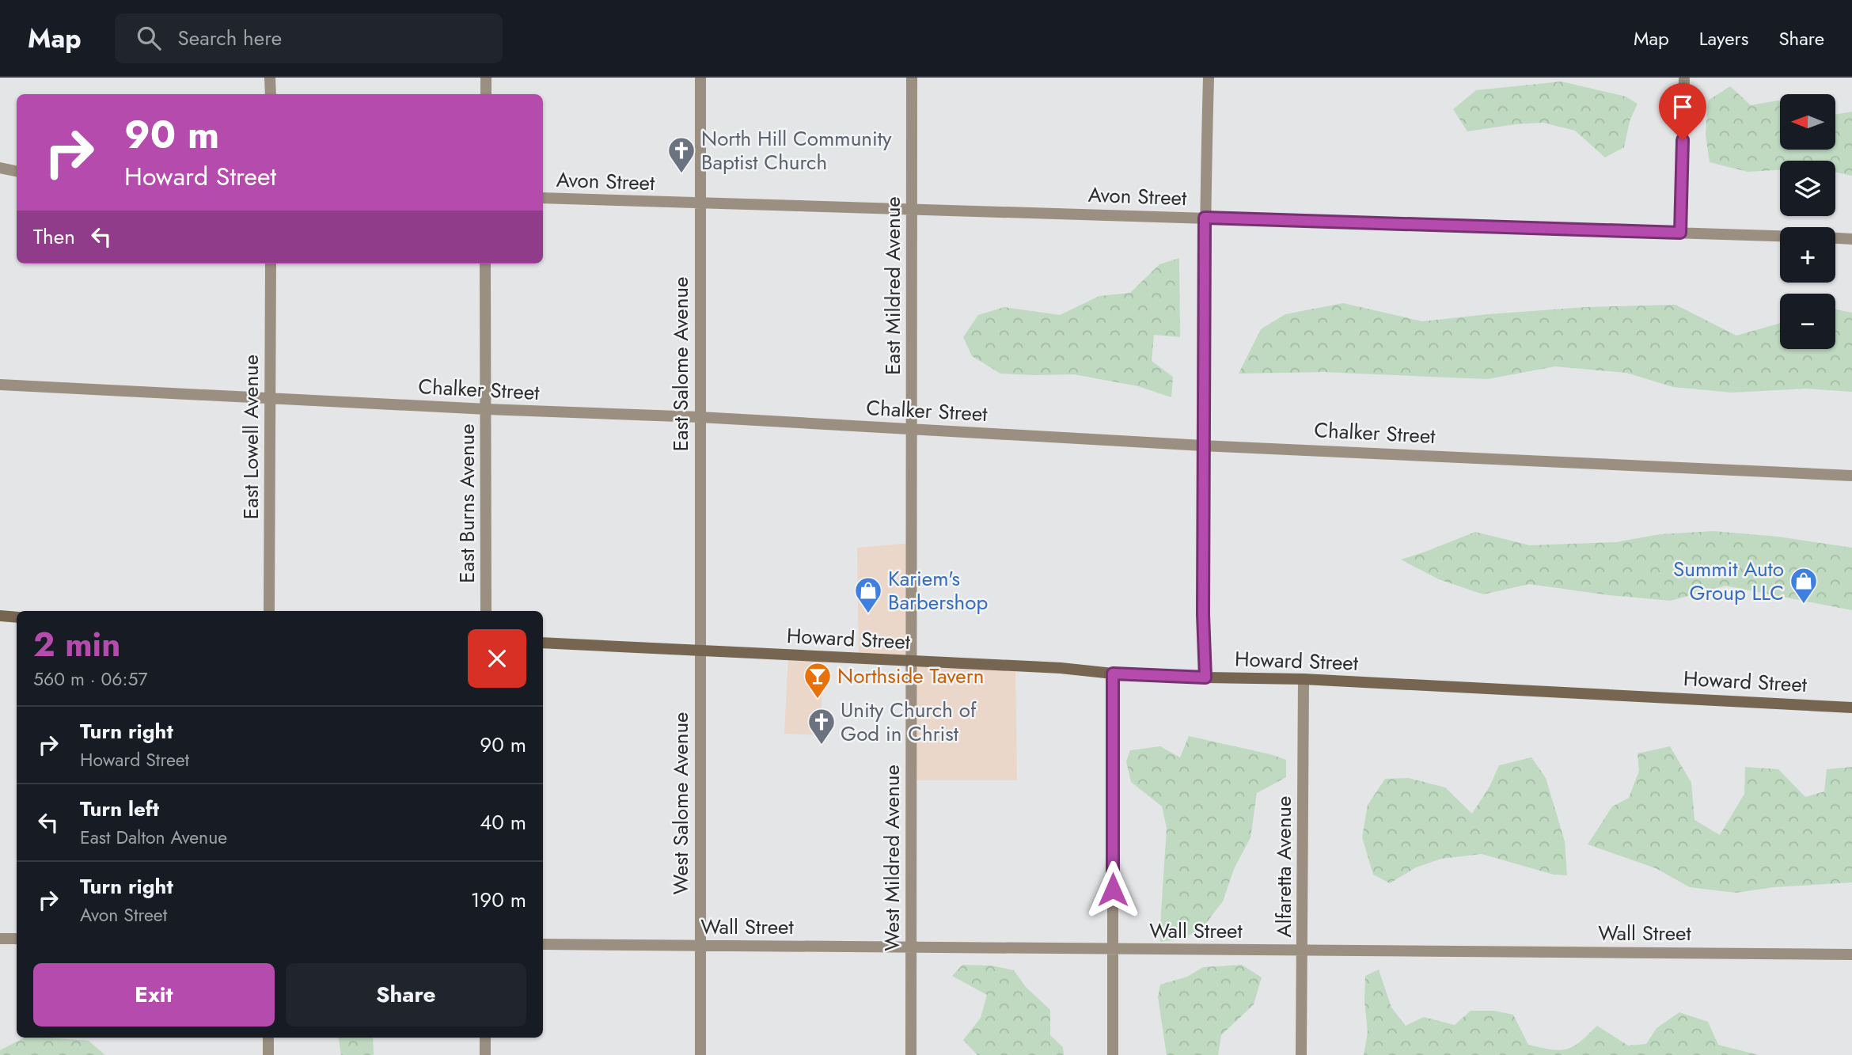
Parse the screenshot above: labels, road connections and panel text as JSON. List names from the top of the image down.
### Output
{
  "streets": {
    "main road": ["Howard Street"],
    "street": [
      "Avon Street",
      "East Mildred Avenue",
      "East Salome Avenue",
      "Chalker Street",
      "East Lowell Avenue",
      "East Burns Avenue",
      "West Salome Avenue",
      "West Mildred Avenue",
      "Alfaretta Avenue",
      "Wall Street"
    ]
  },
  "crossings": [
    ["Avon Street", "East Mildred Avenue"],
    ["Avon Street", "East Salome Avenue"],
    ["East Mildred Avenue", "Chalker Street"],
    ["East Mildred Avenue", "Howard Street"],
    ["East Mildred Avenue", "West Mildred Avenue"],
    ["East Salome Avenue", "Chalker Street"],
    ["East Salome Avenue", "Howard Street"],
    ["East Salome Avenue", "West Salome Avenue"],
    ["Chalker Street", "East Lowell Avenue"],
    ["Chalker Street", "East Burns Avenue"],
    ["Howard Street", "West Salome Avenue"],
    ["Howard Street", "West Mildred Avenue"],
    ["Howard Street", "Alfaretta Avenue"],
    ["West Salome Avenue", "Wall Street"],
    ["West Mildred Avenue", "Wall Street"],
    ["Alfaretta Avenue", "Wall Street"]
  ],
  "places": {
    "church": ["North Hill Community Baptist Church", "Unity Church of God in Christ"],
    "shop": ["Summit Auto Group LLC", "Kariem's Barbershop"],
    "bar": ["Northside Tavern"]
  },
  "north": "left",
  "page": {
    "header": "Map",
    "search": "Search here",
    "nav": ["Map", "Layers", "Share"],
    "map_buttons": ["+", "−"],
    "turn": ["90 m", "Howard Street"],
    "then": "Then",
    "heading": ["2 min", "560 m · 06:57"],
    "list": [
      {
        "name": "Turn right",
        "note": "Howard Street",
        "value": "90 m"
      },
      {
        "name": "Turn left",
        "note": "East Dalton Avenue",
        "value": "40 m"
      },
      {
        "name": "Turn right",
        "note": "Avon Street",
        "value": "190 m"
      }
    ],
    "buttons": ["Exit", "Share"]
  }
}
